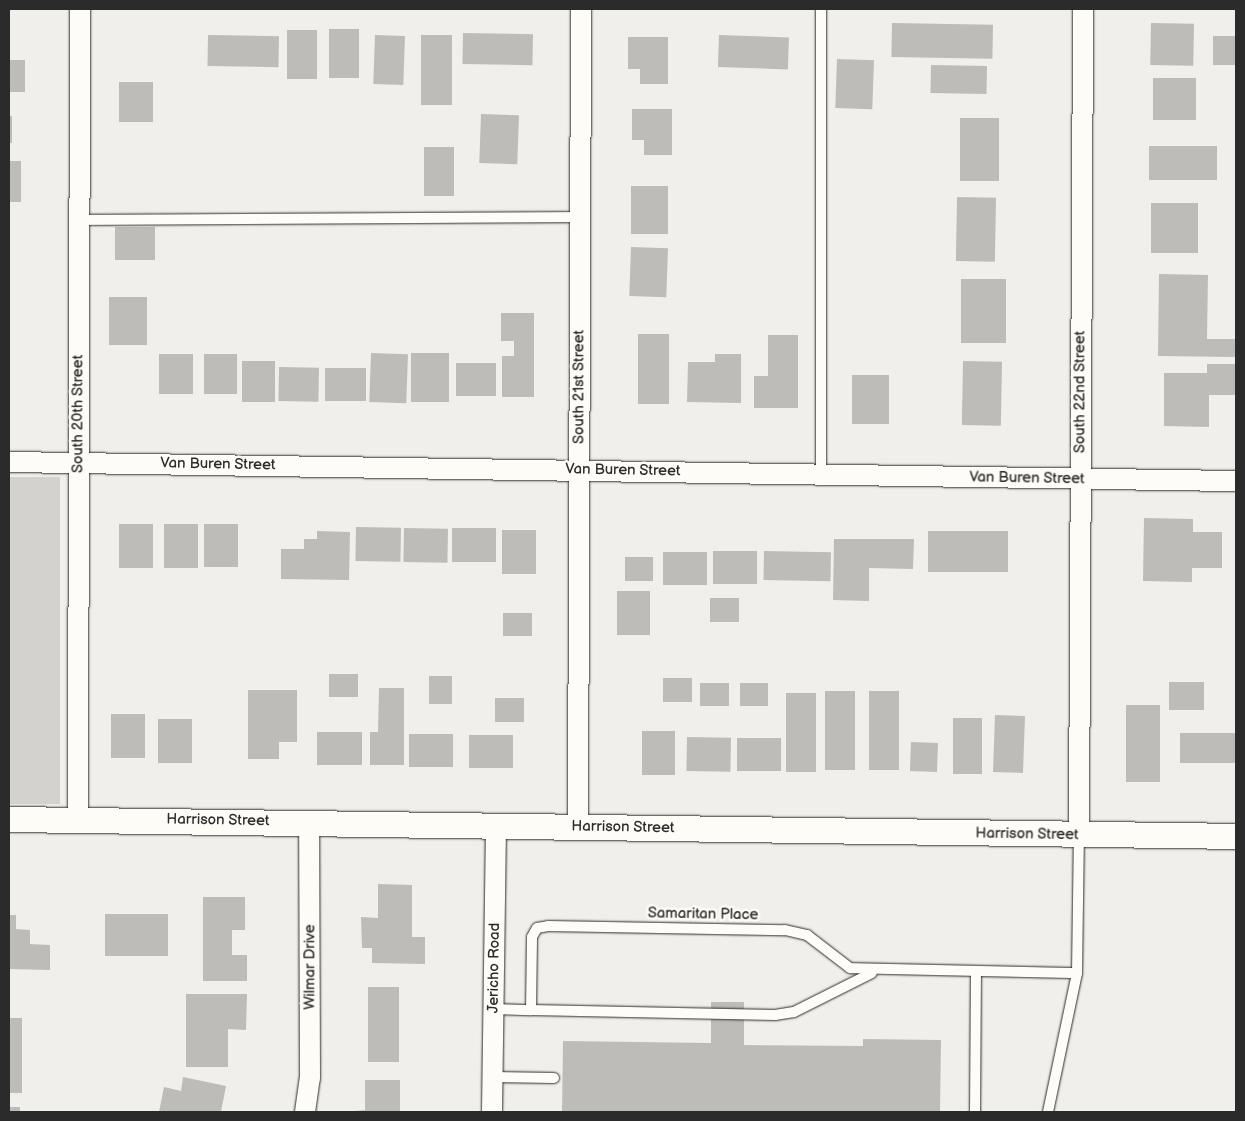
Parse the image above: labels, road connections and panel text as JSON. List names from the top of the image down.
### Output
{
  "streets": {
    "street": [
      "South 21st Street",
      "South 22nd Street",
      "South 20th Street",
      "Van Buren Street",
      "Harrison Street",
      "Wilmar Drive",
      "Jericho Road"
    ],
    "lane": ["Samaritan Place"]
  },
  "crossings": [
    ["South 21st Street", "Van Buren Street"],
    ["South 21st Street", "Harrison Street"],
    ["South 22nd Street", "Van Buren Street"],
    ["South 22nd Street", "Harrison Street"],
    ["South 20th Street", "Van Buren Street"],
    ["South 20th Street", "Harrison Street"],
    ["Harrison Street", "Wilmar Drive"],
    ["Harrison Street", "Jericho Road"]
  ]
}
